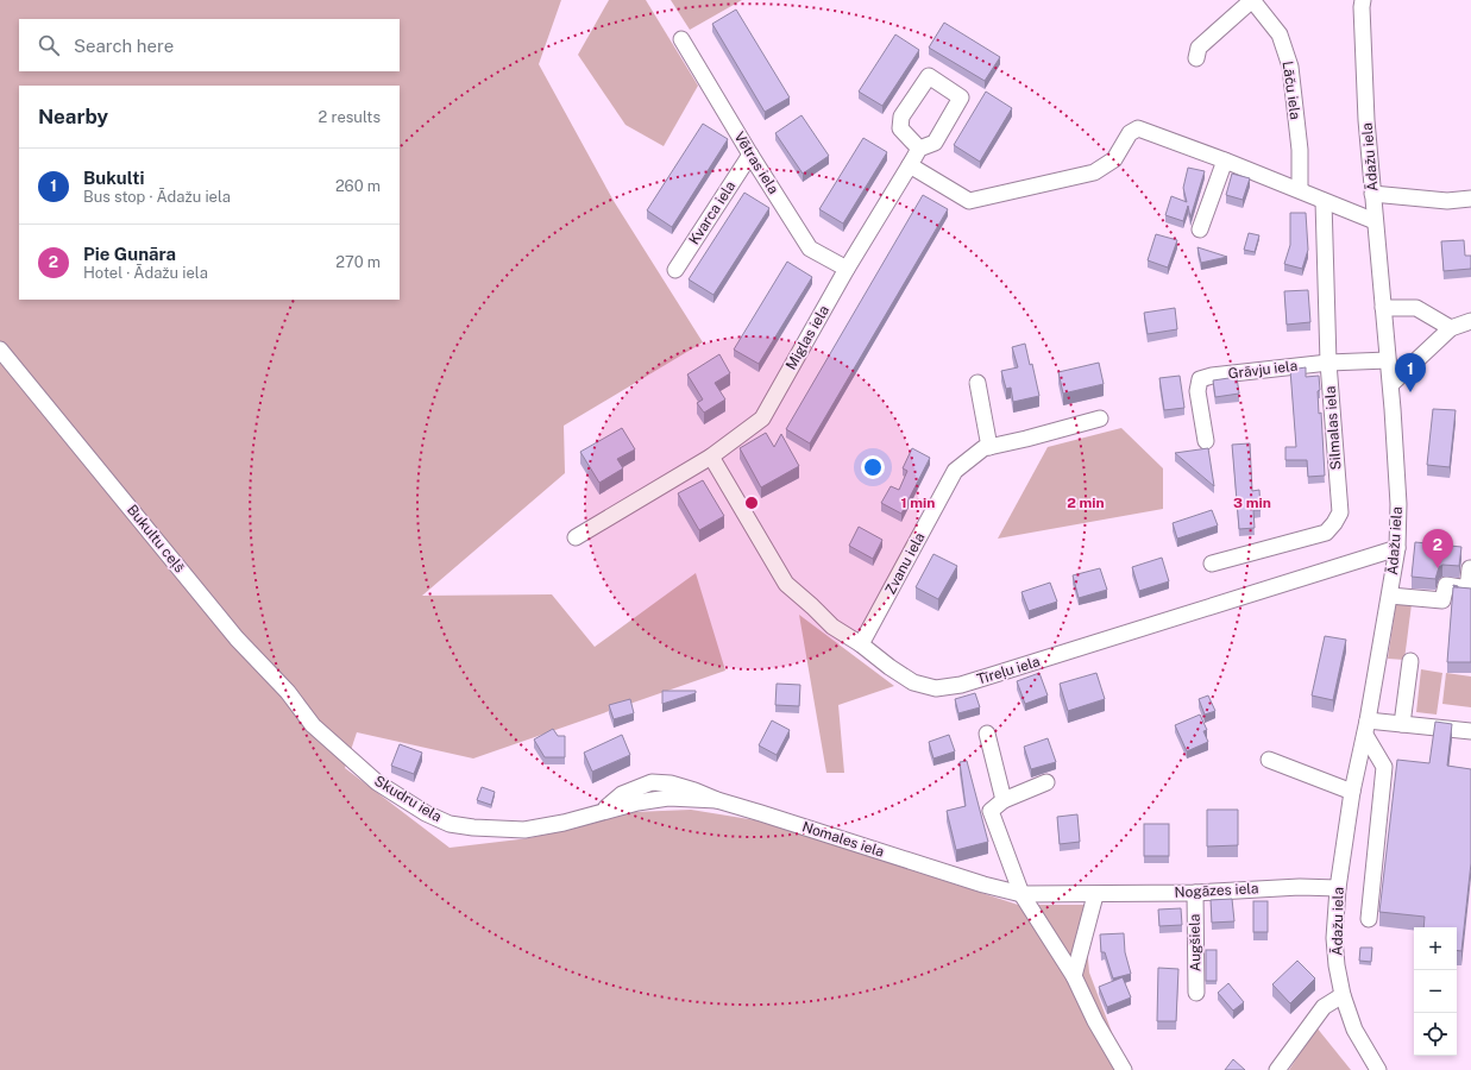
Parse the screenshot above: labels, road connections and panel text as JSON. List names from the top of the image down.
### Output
{
  "streets": {
    "street": [
      "Lāču iela",
      "Ādažu iela",
      "Vētras iela",
      "Kvarca iela",
      "Miglas iela",
      "Grāvju iela",
      "Silmalas iela",
      "Bukultu ceļš",
      "Zvanu iela",
      "Tīreļu iela",
      "Skudru iela",
      "Nomales iela",
      "Nogāzes iela",
      "Augšiela"
    ]
  },
  "crossings": [
    ["Ādažu iela", "Grāvju iela"],
    ["Ādažu iela", "Tīreļu iela"],
    ["Ādažu iela", "Nogāzes iela"],
    ["Vētras iela", "Kvarca iela"],
    ["Vētras iela", "Miglas iela"],
    ["Miglas iela", "Tīreļu iela"],
    ["Grāvju iela", "Silmalas iela"],
    ["Bukultu ceļš", "Skudru iela"],
    ["Zvanu iela", "Tīreļu iela"],
    ["Skudru iela", "Nomales iela"],
    ["Nomales iela", "Nogāzes iela"],
    ["Nogāzes iela", "Augšiela"]
  ],
  "page": {
    "search": "Search here",
    "heading": ["Nearby", "2 results"],
    "list": [
      {
        "mark": "1",
        "name": "Bukulti",
        "note": "Bus stop · Ādažu iela",
        "value": "260 m"
      },
      {
        "mark": "2",
        "name": "Pie Gunāra",
        "note": "Hotel · Ādažu iela",
        "value": "270 m"
      }
    ],
    "pins": ["1", "2"],
    "map_buttons": ["+", "−"]
  },
  "rings": ["1 min", "2 min", "3 min"]
}
